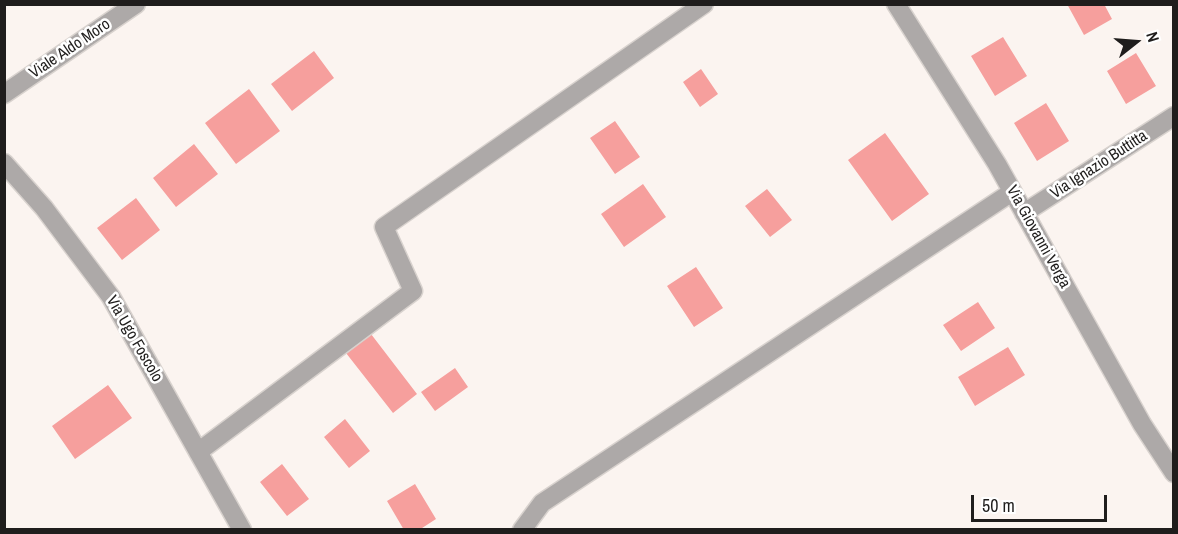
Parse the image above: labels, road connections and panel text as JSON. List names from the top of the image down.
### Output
{
  "streets": {
    "street": [
      "Viale Aldo Moro",
      "Via Ignazio Buttitta",
      "Via Giovanni Verga",
      "Via Ugo Foscolo"
    ]
  },
  "crossings": [
    ["Via Ignazio Buttitta", "Via Giovanni Verga"]
  ],
  "scale_bar": "50 m",
  "north": "right"
}
